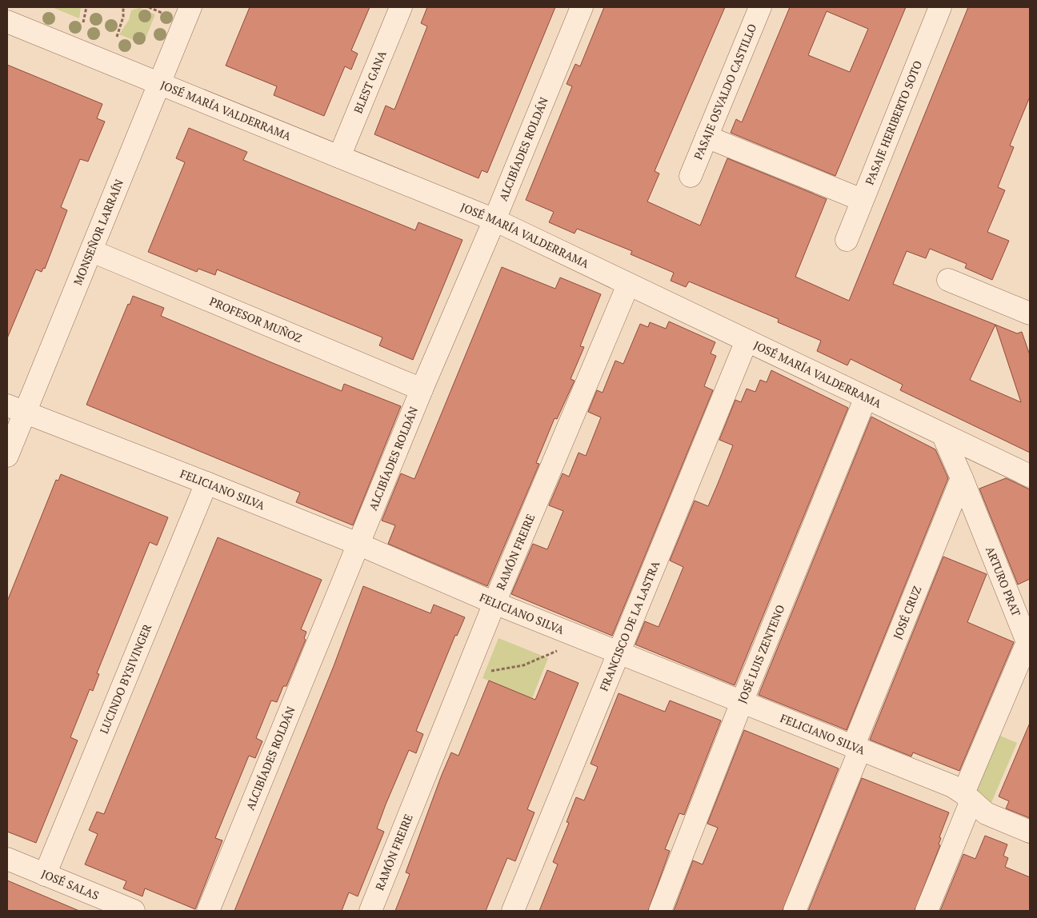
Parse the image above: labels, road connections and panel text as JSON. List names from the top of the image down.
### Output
{
  "streets": {
    "street": [
      "BLEST GANA",
      "PASAJE OSVALDO CASTILLO",
      "JOSÉ MARÍA VALDERRAMA",
      "PASAJE HERIBERTO SOTO",
      "ALCIBÍADES ROLDÁN",
      "MONSEÑOR LARRAÍN",
      "PROFESOR MUÑOZ",
      "FELICIANO SILVA",
      "RAMÓN FREIRE",
      "ARTURO PRAT",
      "JOSÉ CRUZ",
      "FRANCISCO DE LA LASTRA",
      "JOSÉ LUIS ZENTENO",
      "LUCINDO BYSIVINGER",
      "JOSÉ SALAS"
    ]
  },
  "crossings": [
    ["BLEST GANA", "JOSÉ MARÍA VALDERRAMA"],
    ["JOSÉ MARÍA VALDERRAMA", "ALCIBÍADES ROLDÁN"],
    ["JOSÉ MARÍA VALDERRAMA", "MONSEÑOR LARRAÍN"],
    ["JOSÉ MARÍA VALDERRAMA", "RAMÓN FREIRE"],
    ["JOSÉ MARÍA VALDERRAMA", "ARTURO PRAT"],
    ["JOSÉ MARÍA VALDERRAMA", "FRANCISCO DE LA LASTRA"],
    ["JOSÉ MARÍA VALDERRAMA", "JOSÉ LUIS ZENTENO"],
    ["ALCIBÍADES ROLDÁN", "PROFESOR MUÑOZ"],
    ["ALCIBÍADES ROLDÁN", "FELICIANO SILVA"],
    ["MONSEÑOR LARRAÍN", "PROFESOR MUÑOZ"],
    ["MONSEÑOR LARRAÍN", "FELICIANO SILVA"],
    ["FELICIANO SILVA", "RAMÓN FREIRE"],
    ["FELICIANO SILVA", "ARTURO PRAT"],
    ["FELICIANO SILVA", "JOSÉ CRUZ"],
    ["FELICIANO SILVA", "FRANCISCO DE LA LASTRA"],
    ["FELICIANO SILVA", "JOSÉ LUIS ZENTENO"],
    ["FELICIANO SILVA", "LUCINDO BYSIVINGER"],
    ["ARTURO PRAT", "JOSÉ CRUZ"],
    ["LUCINDO BYSIVINGER", "JOSÉ SALAS"]
  ]
}
